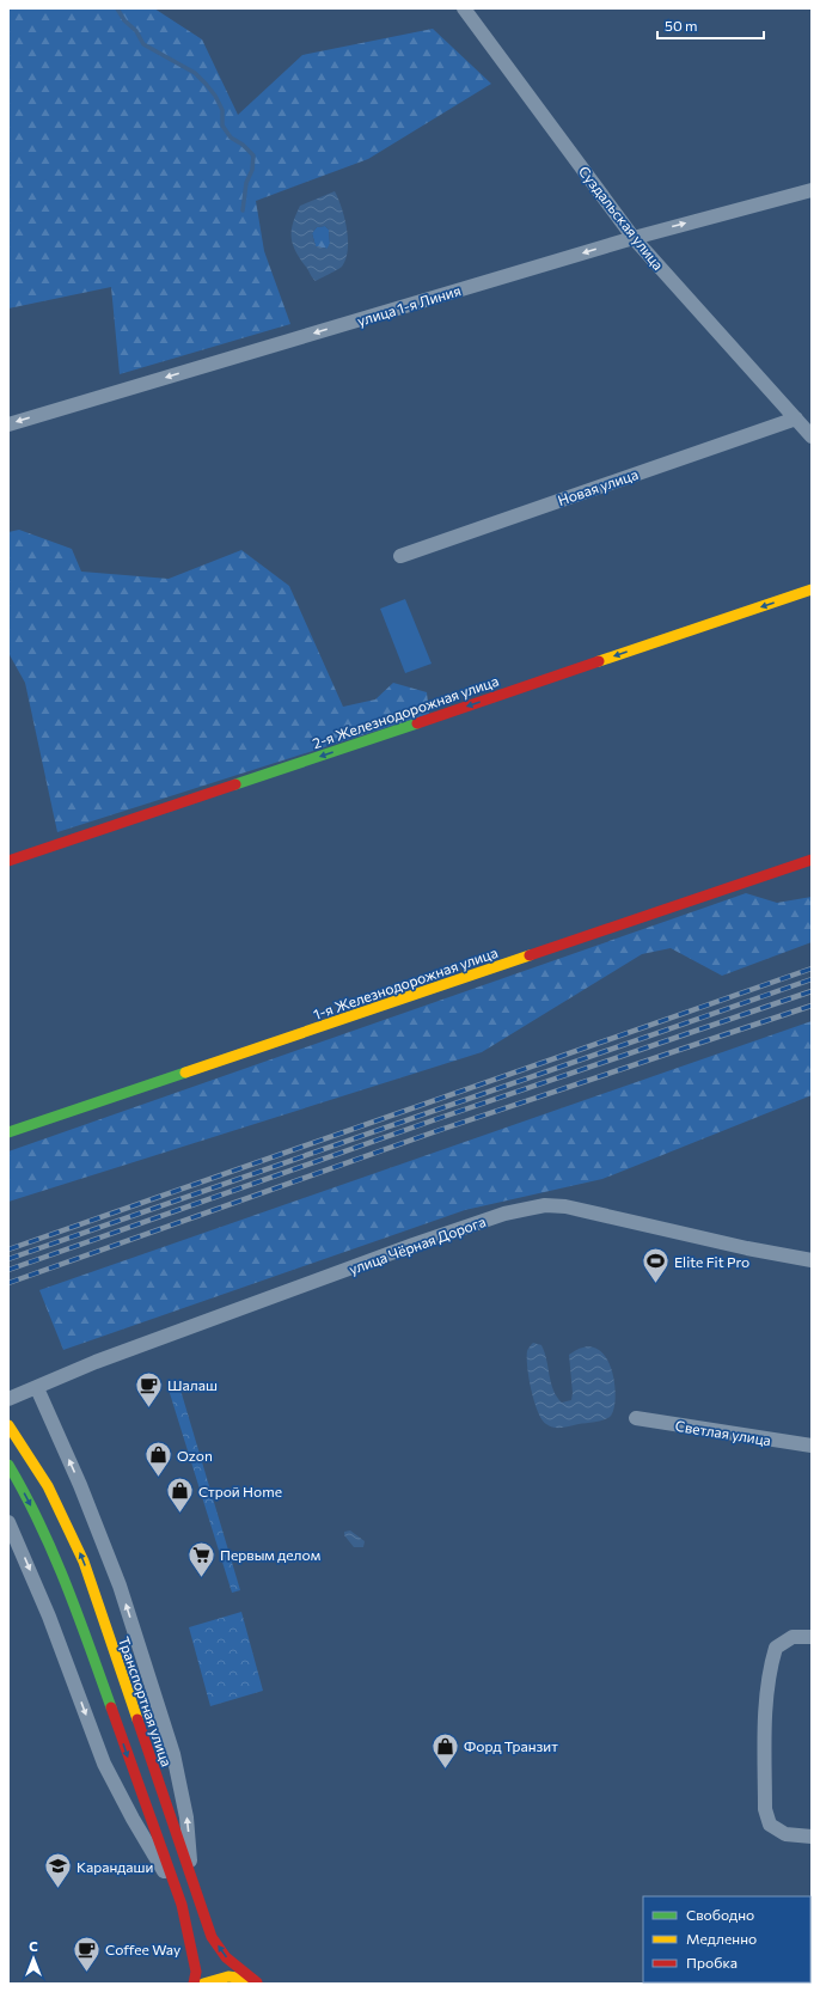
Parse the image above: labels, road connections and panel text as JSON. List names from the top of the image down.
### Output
{
  "streets": {
    "street": [
      "Суздальская улица",
      "улица 1-я Линия",
      "Новая улица",
      "2-я Железнодорожная улица",
      "1-я Железнодорожная улица",
      "улица Чёрная Дорога",
      "Светлая улица",
      "Транспортная улица"
    ]
  },
  "crossings": [
    ["Суздальская улица", "улица 1-я Линия"],
    ["Суздальская улица", "Новая улица"]
  ],
  "one_way": ["2-я Железнодорожная улица"],
  "places": {
    "sports": ["Elite Fit Pro"],
    "cafe": ["Шалаш", "Coffee Way"],
    "shop": ["Ozon", "Строй Home", "Форд Транзит"],
    "supermarket": ["Первым делом"],
    "school or university": ["Карандаши"]
  },
  "legend": ["Свободно", "Медленно", "Пробка"],
  "scale_bar": "50 m",
  "north": "top"
}
